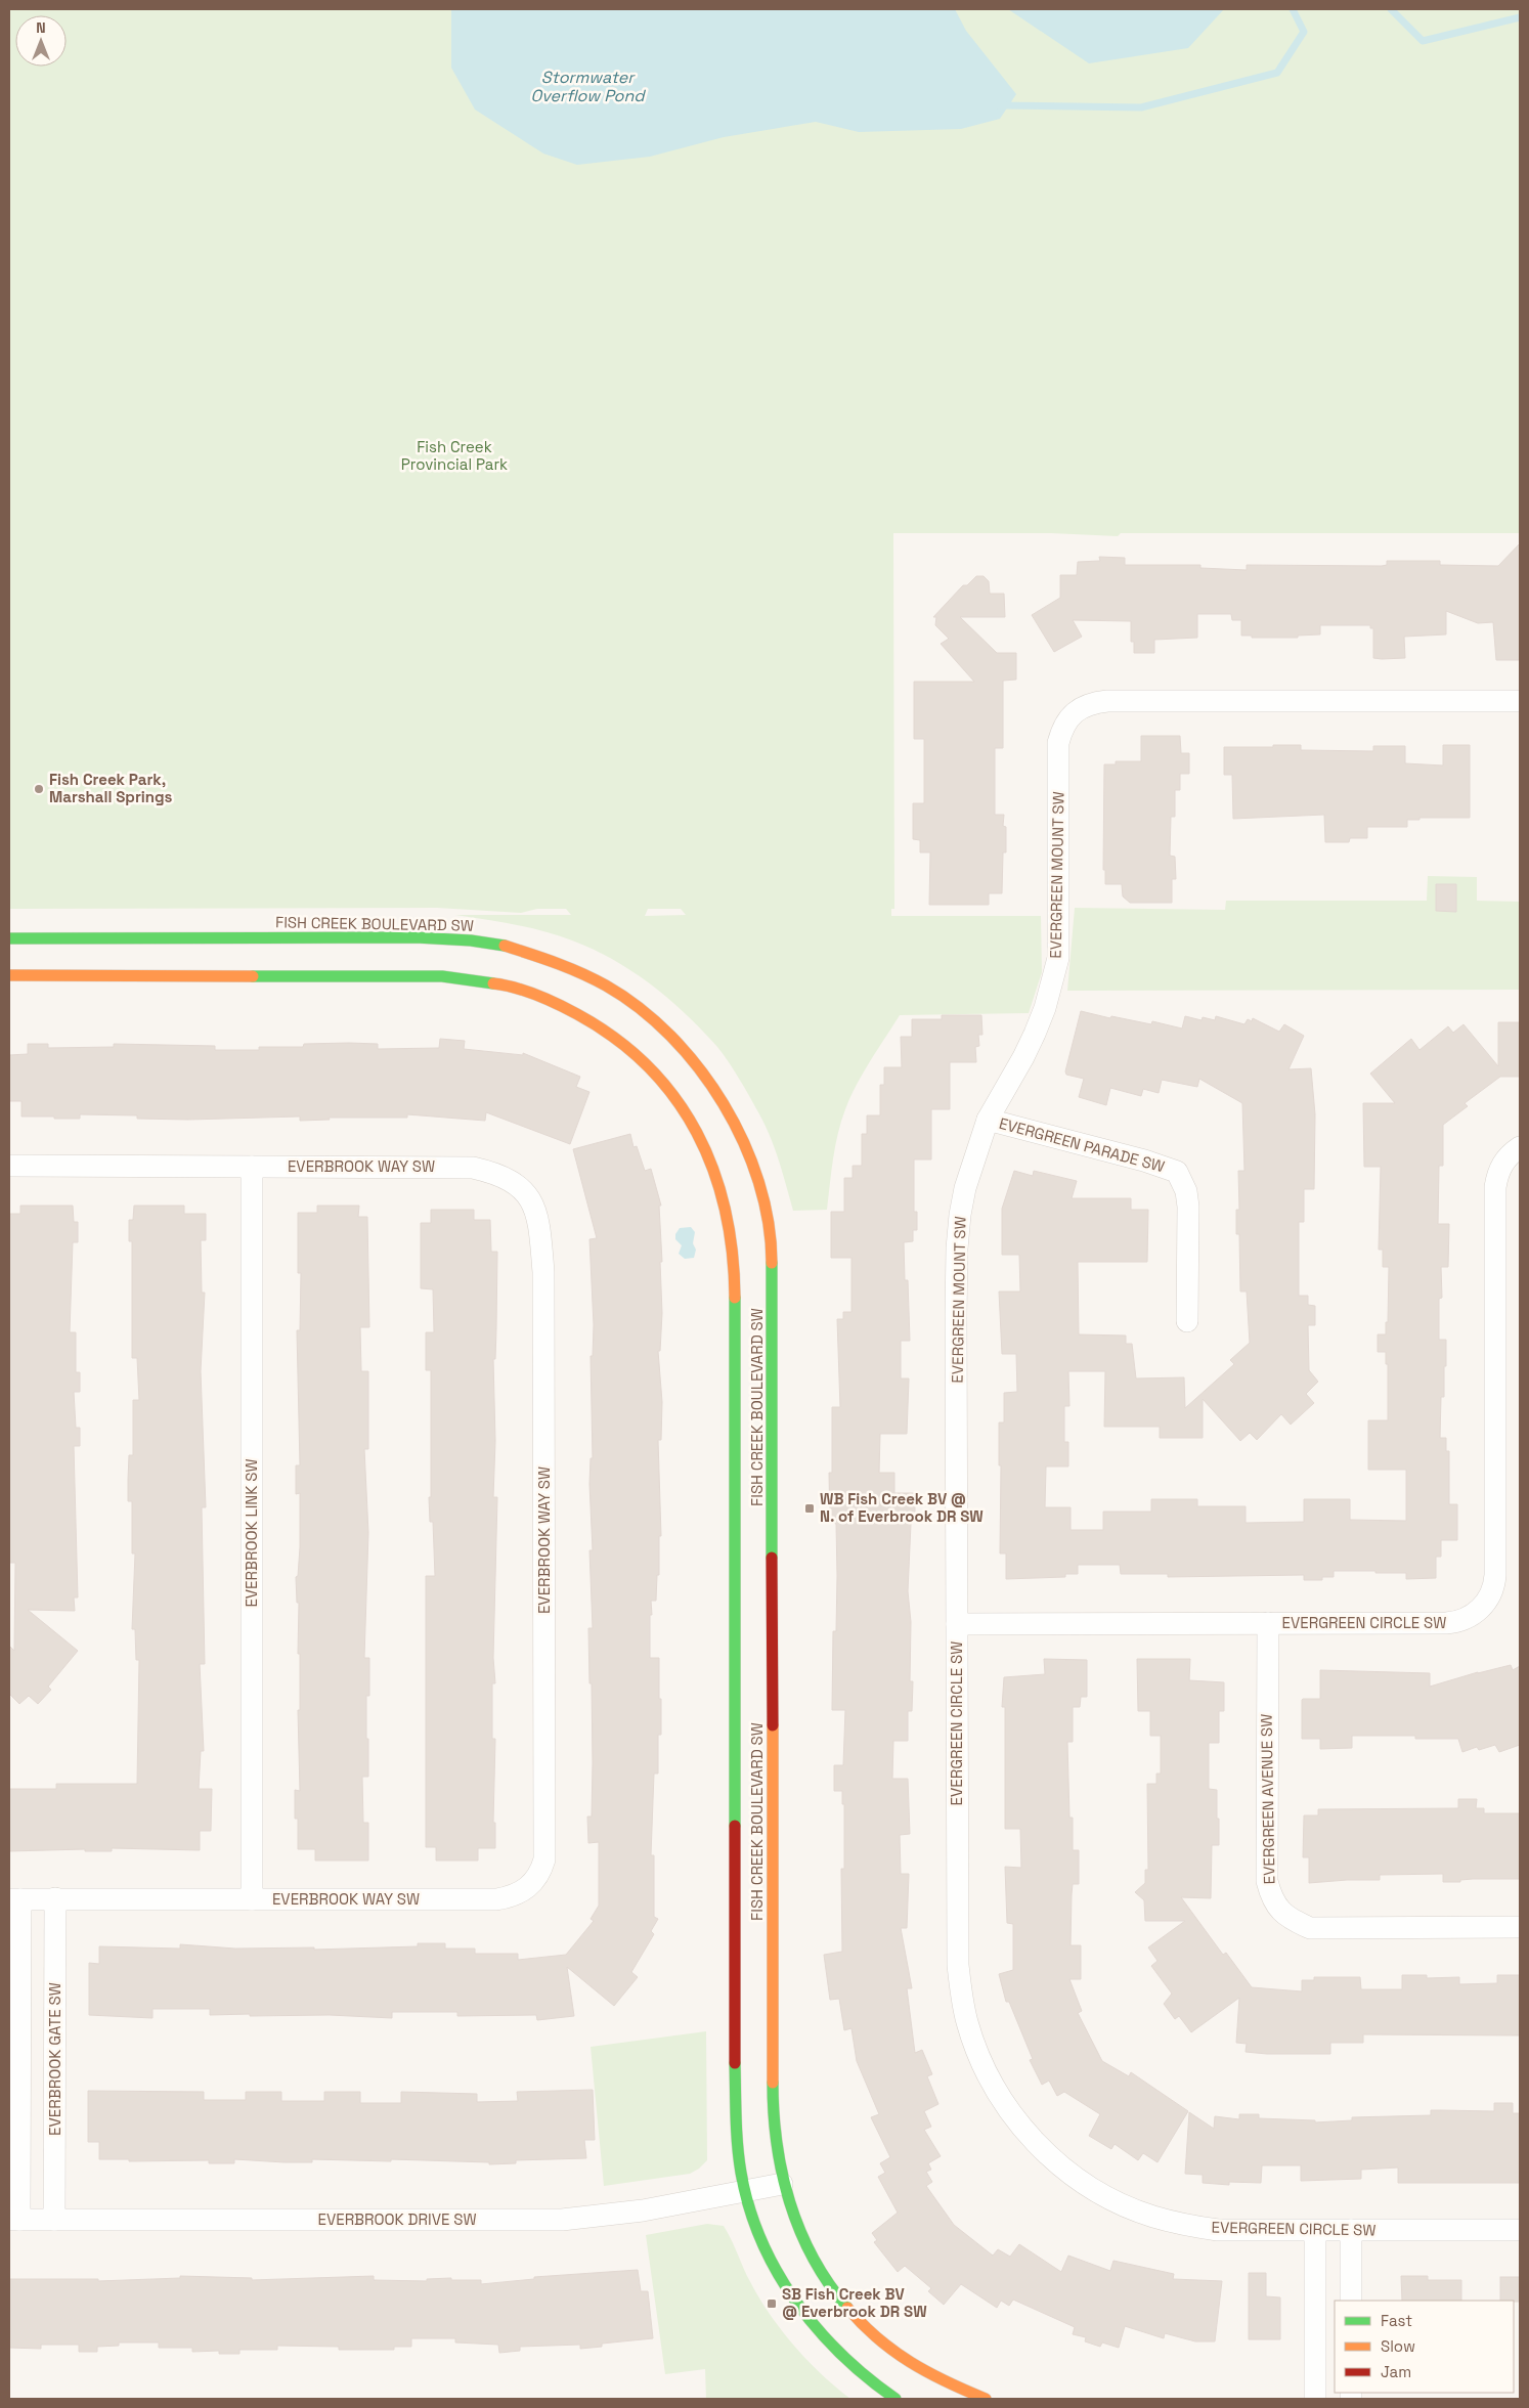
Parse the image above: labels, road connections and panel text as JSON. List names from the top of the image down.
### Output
{
  "streets": {
    "main road": ["FISH CREEK BOULEVARD SW"],
    "street": [
      "EVERGREEN MOUNT SW",
      "EVERGREEN PARADE SW",
      "EVERBROOK WAY SW",
      "EVERBROOK LINK SW",
      "EVERGREEN CIRCLE SW",
      "EVERGREEN AVENUE SW",
      "EVERBROOK GATE SW",
      "EVERBROOK DRIVE SW"
    ]
  },
  "crossings": [
    ["EVERGREEN MOUNT SW", "EVERGREEN PARADE SW"],
    ["EVERGREEN MOUNT SW", "EVERGREEN CIRCLE SW"],
    ["FISH CREEK BOULEVARD SW", "EVERBROOK DRIVE SW"],
    ["EVERBROOK WAY SW", "EVERBROOK LINK SW"],
    ["EVERBROOK WAY SW", "EVERBROOK GATE SW"],
    ["EVERGREEN CIRCLE SW", "EVERGREEN AVENUE SW"],
    ["EVERBROOK GATE SW", "EVERBROOK DRIVE SW"]
  ],
  "water": ["Stormwater Overflow Pond"],
  "parks": ["Fish Creek Provincial Park"],
  "places": {
    "other": ["Fish Creek Park, Marshall Springs"],
    "transit": ["WB Fish Creek BV @ N. of Everbrook DR SW", "SB Fish Creek BV @ Everbrook DR SW"]
  },
  "legend": ["Fast", "Slow", "Jam"],
  "north": "top"
}
